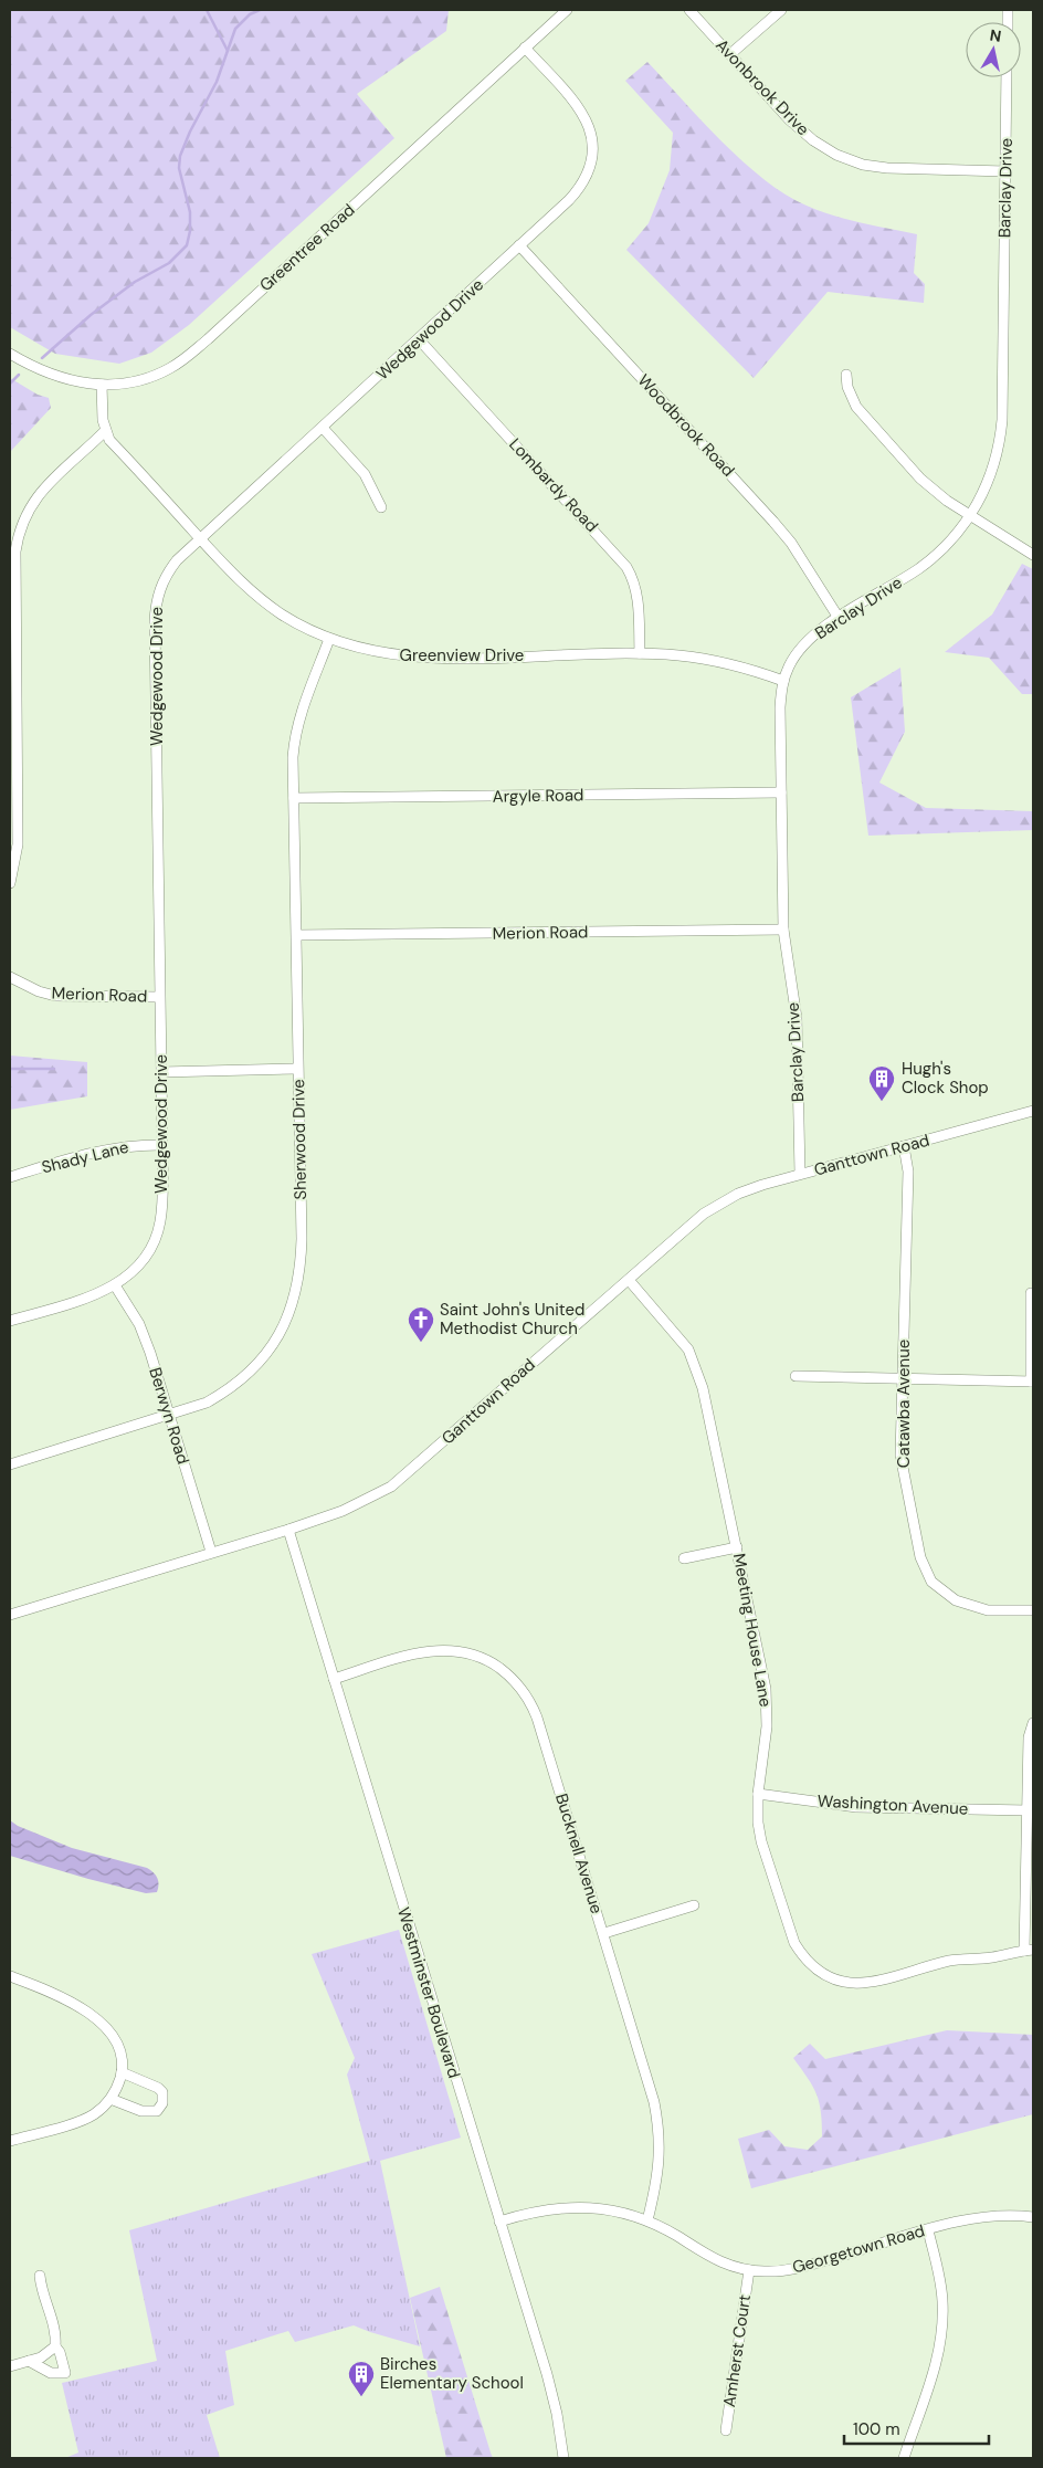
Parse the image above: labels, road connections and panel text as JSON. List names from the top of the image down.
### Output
{
  "streets": {
    "street": [
      "Avonbrook Drive",
      "Barclay Drive",
      "Greentree Road",
      "Wedgewood Drive",
      "Woodbrook Road",
      "Lombardy Road",
      "Greenview Drive",
      "Argyle Road",
      "Merion Road",
      "Sherwood Drive",
      "Ganttown Road",
      "Shady Lane",
      "Catawba Avenue",
      "Berwyn Road",
      "Meeting House Lane",
      "Washington Avenue",
      "Bucknell Avenue",
      "Westminster Boulevard",
      "Georgetown Road",
      "Amherst Court"
    ]
  },
  "crossings": [
    ["Avonbrook Drive", "Barclay Drive"],
    ["Barclay Drive", "Woodbrook Road"],
    ["Barclay Drive", "Greenview Drive"],
    ["Barclay Drive", "Argyle Road"],
    ["Barclay Drive", "Merion Road"],
    ["Barclay Drive", "Ganttown Road"],
    ["Greentree Road", "Wedgewood Drive"],
    ["Wedgewood Drive", "Woodbrook Road"],
    ["Wedgewood Drive", "Lombardy Road"],
    ["Wedgewood Drive", "Greenview Drive"],
    ["Wedgewood Drive", "Merion Road"],
    ["Wedgewood Drive", "Shady Lane"],
    ["Wedgewood Drive", "Berwyn Road"],
    ["Lombardy Road", "Greenview Drive"],
    ["Greenview Drive", "Sherwood Drive"],
    ["Argyle Road", "Sherwood Drive"],
    ["Merion Road", "Sherwood Drive"],
    ["Sherwood Drive", "Berwyn Road"],
    ["Ganttown Road", "Catawba Avenue"],
    ["Ganttown Road", "Berwyn Road"],
    ["Ganttown Road", "Meeting House Lane"],
    ["Ganttown Road", "Westminster Boulevard"],
    ["Meeting House Lane", "Washington Avenue"],
    ["Bucknell Avenue", "Westminster Boulevard"],
    ["Bucknell Avenue", "Georgetown Road"],
    ["Westminster Boulevard", "Georgetown Road"],
    ["Georgetown Road", "Amherst Court"]
  ],
  "places": {
    "building": ["Hugh's Clock Shop", "Birches Elementary School"],
    "church": ["Saint John's United Methodist Church"]
  },
  "scale_bar": "100 m",
  "north": "top"
}
